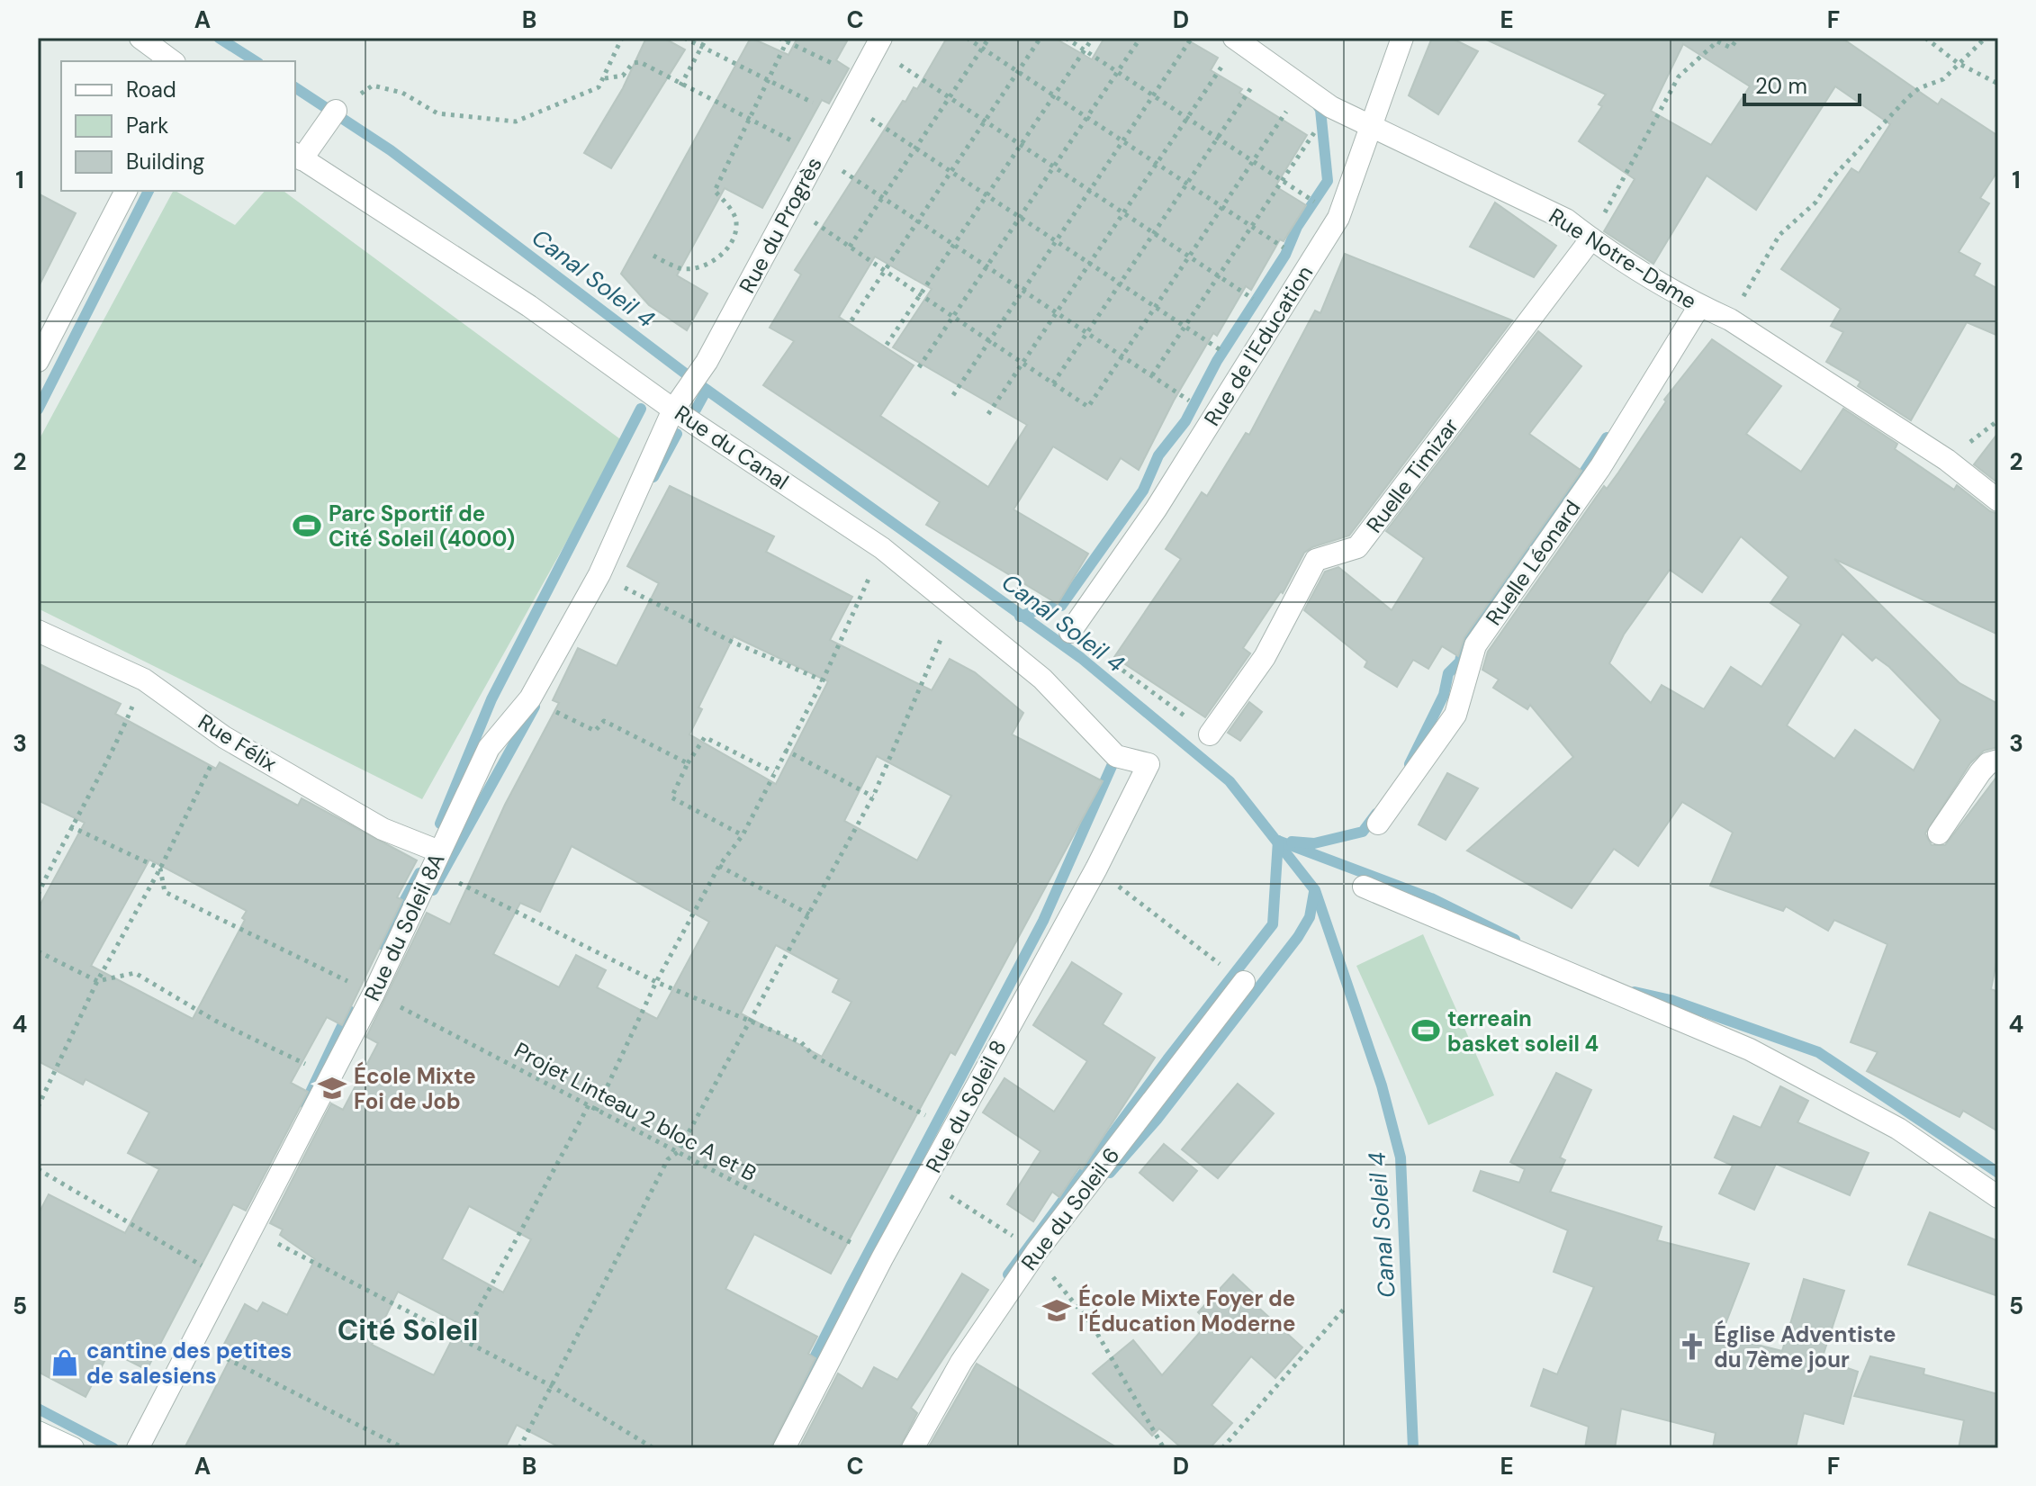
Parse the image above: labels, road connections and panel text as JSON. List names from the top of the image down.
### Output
{
  "streets": {
    "street": [
      "Rue du Progrès",
      "Rue Notre-Dame",
      "Rue de l'Education",
      "Rue du Canal",
      "Ruelle Timizar",
      "Ruelle Léonard",
      "Rue Félix",
      "Rue du Soleil 8A",
      "Rue du Soleil 8",
      "Rue du Soleil 6"
    ],
    "path": ["Projet Linteau 2 bloc A et B"]
  },
  "crossings": [
    ["Rue du Progrès", "Rue du Canal"],
    ["Rue du Progrès", "Rue du Soleil 8A"],
    ["Rue Notre-Dame", "Rue de l'Education"],
    ["Rue Notre-Dame", "Ruelle Timizar"],
    ["Rue Notre-Dame", "Ruelle Léonard"],
    ["Rue du Canal", "Rue du Soleil 8A"],
    ["Rue du Canal", "Rue du Soleil 8"],
    ["Rue Félix", "Rue du Soleil 8A"],
    ["Rue du Soleil 8A", "Projet Linteau 2 bloc A et B"],
    ["Rue du Soleil 8", "Projet Linteau 2 bloc A et B"]
  ],
  "districts": ["Cité Soleil"],
  "water": ["Canal Soleil 4"],
  "places": {
    "sports": ["Parc Sportif de Cité Soleil (4000)", "terreain basket soleil 4"],
    "school or university": ["École Mixte Foi de Job", "École Mixte Foyer de l'Éducation Moderne"],
    "church": ["Église Adventiste du 7ème jour"],
    "shop": ["cantine des petites de salesiens"]
  },
  "legend": ["Road", "Park", "Building"],
  "scale_bar": "20 m",
  "grid": {
    "columns": [
      "A",
      "B",
      "C",
      "D",
      "E",
      "F"
    ],
    "rows": [
      "1",
      "2",
      "3",
      "4",
      "5"
    ]
  }
}
